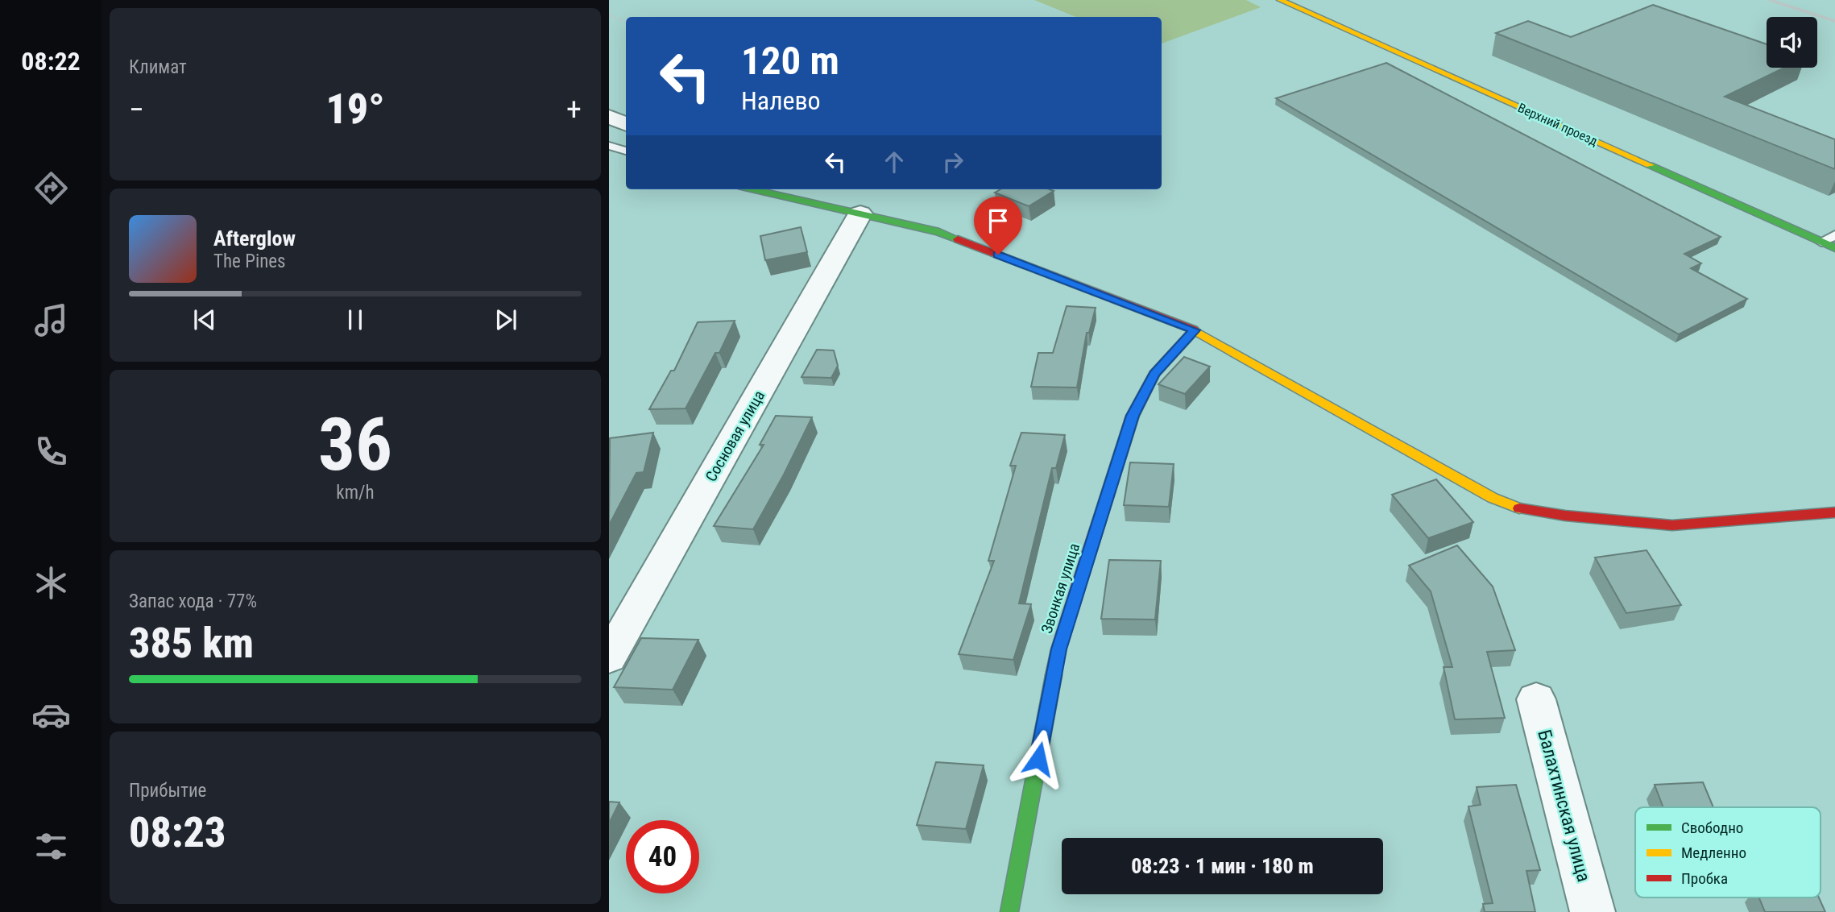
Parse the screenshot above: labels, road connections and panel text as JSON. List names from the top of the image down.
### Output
{
  "streets": {
    "main road": ["Верхний проезд", "Звонкая улица"],
    "street": ["Сосновая улица", "Балахтинская улица"]
  },
  "legend": ["Свободно", "Медленно", "Пробка"],
  "page": {
    "tabs": "08:22",
    "tile": [
      "Климат",
      ["36", "km/h"],
      ["Запас хода · 77%", "385 km"],
      ["Прибытие", "08:23"]
    ],
    "turn": ["120 m", "Налево"],
    "heat": ["−", "19°", "+"],
    "song": ["Afterglow", "The Pines"],
    "limit": "40",
    "trip": "08:23 · 1 мин · 180 m"
  }
}
